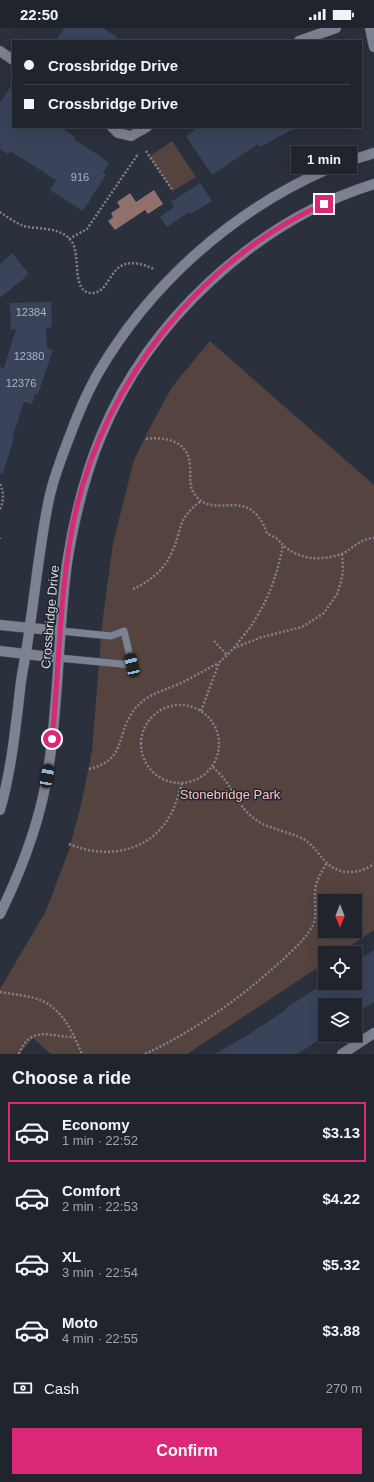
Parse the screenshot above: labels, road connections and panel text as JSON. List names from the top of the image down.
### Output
{
  "streets": {
    "street": ["Crossbridge Drive"]
  },
  "parks": ["Stonebridge Park"],
  "house_numbers": [
    "916",
    "12384",
    "12380",
    "12376"
  ],
  "north": "bottom",
  "page": {
    "status": "22:50",
    "banner": ["Crossbridge Drive", "Crossbridge Drive"],
    "bubble": "1 min",
    "heading": "Choose a ride",
    "list": [
      {
        "name": "Economy",
        "note": "1 min · 22:52",
        "value": "$3.13"
      },
      {
        "name": "Comfort",
        "note": "2 min · 22:53",
        "value": "$4.22"
      },
      {
        "name": "XL",
        "note": "3 min · 22:54",
        "value": "$5.32"
      },
      {
        "name": "Moto",
        "note": "4 min · 22:55",
        "value": "$3.88"
      }
    ],
    "pay": ["Cash", "270 m"],
    "buttons": "Confirm"
  }
}
